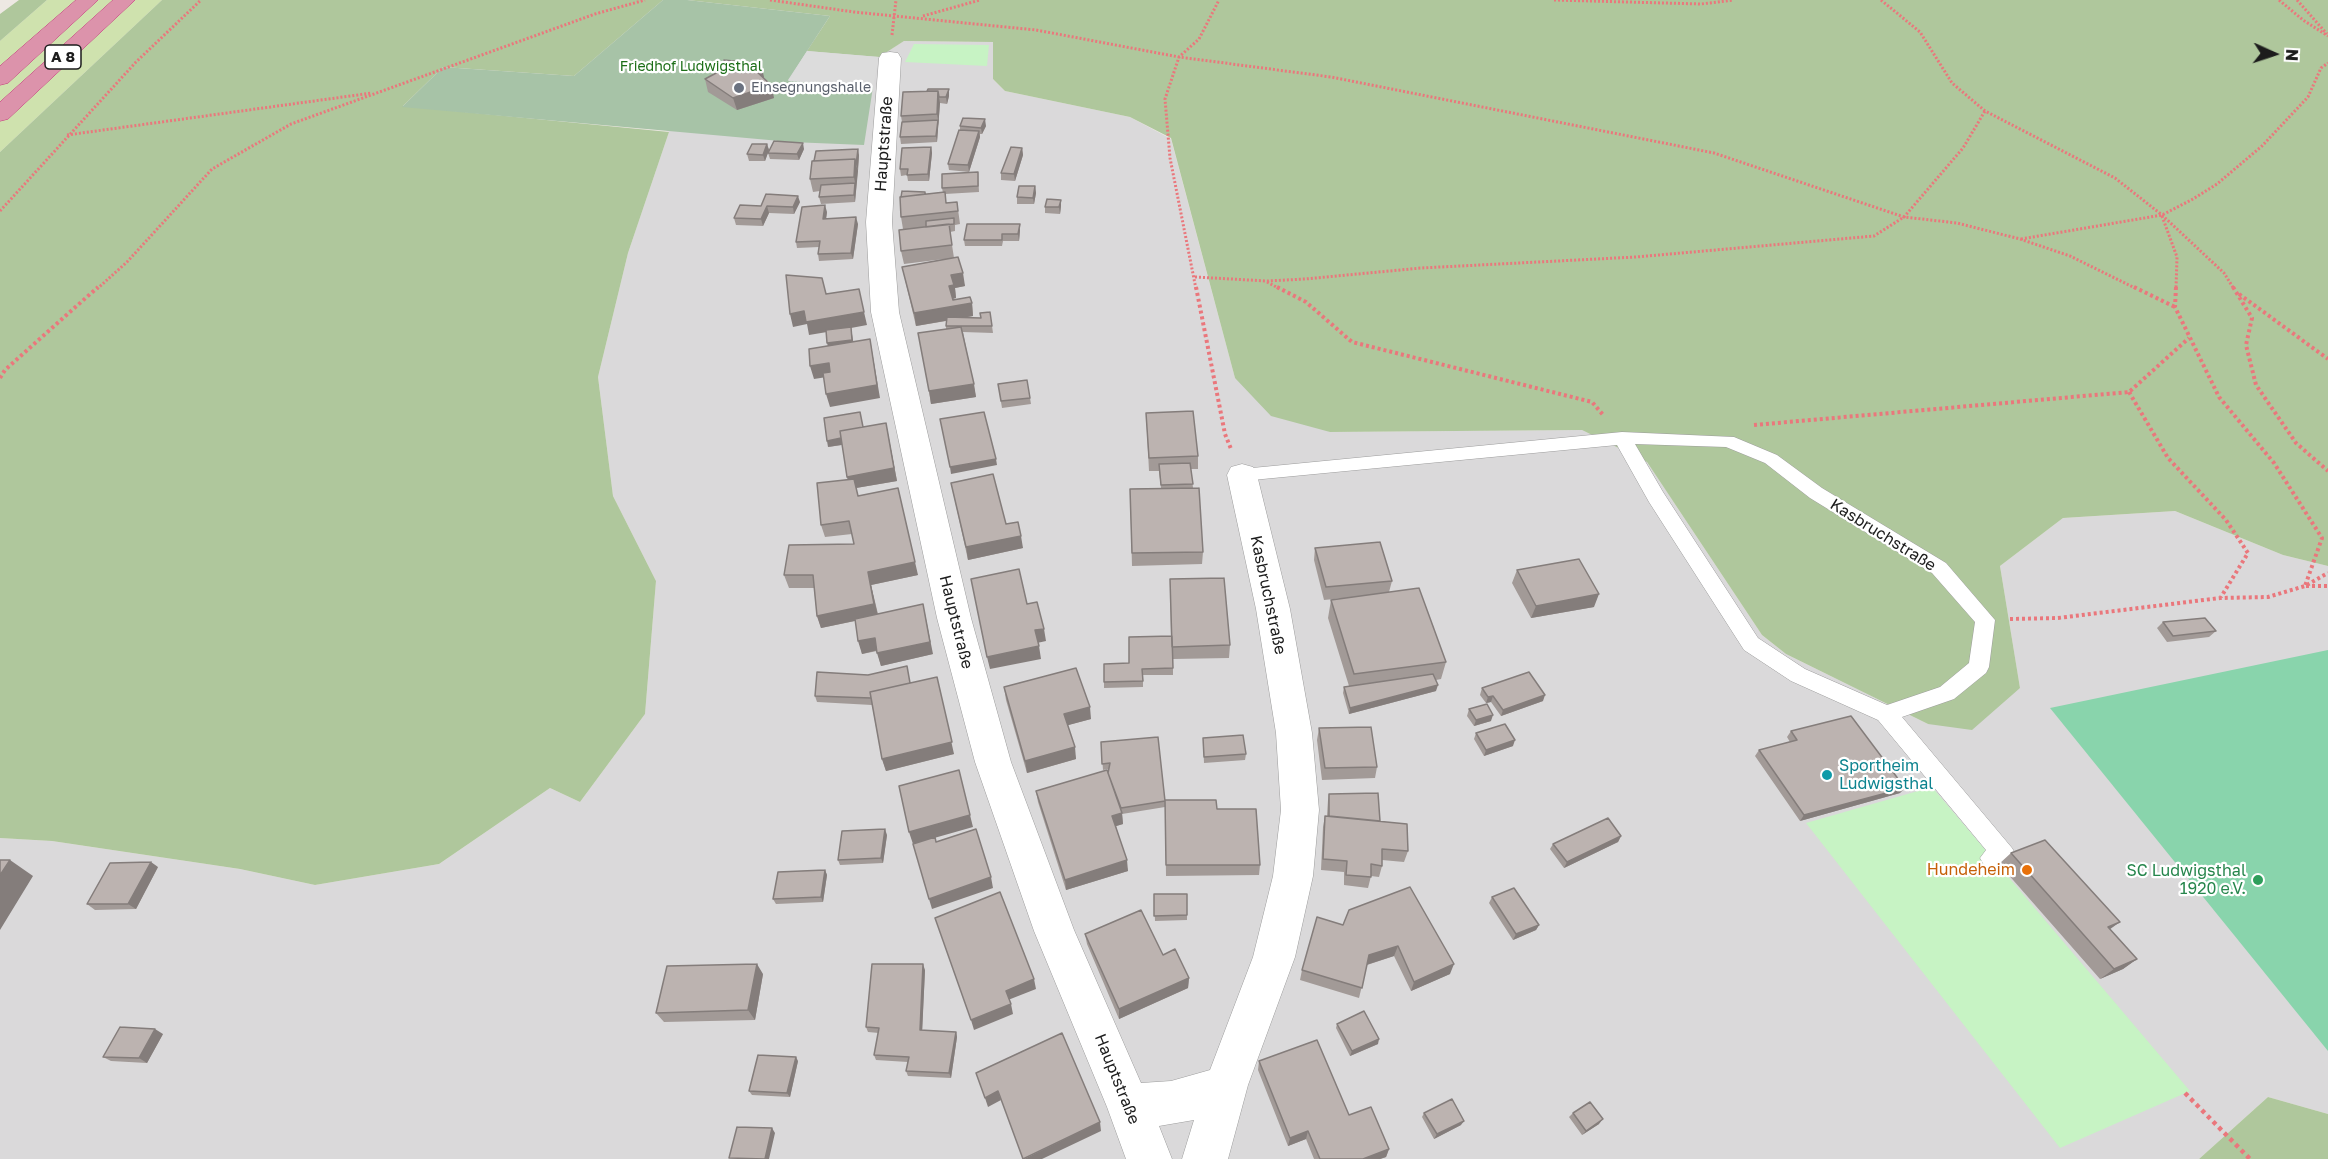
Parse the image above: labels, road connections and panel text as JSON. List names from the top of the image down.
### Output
{
  "streets": {
    "highway": ["A 8"],
    "street": ["Hauptstraße", "Kasbruchstraße"]
  },
  "parks": ["Friedhof Ludwigsthal"],
  "places": [
    "Einsegnungshalle",
    "Sportheim Ludwigsthal",
    "Hundeheim",
    "SC Ludwigsthal 1920 e.V."
  ],
  "north": "right"
}
